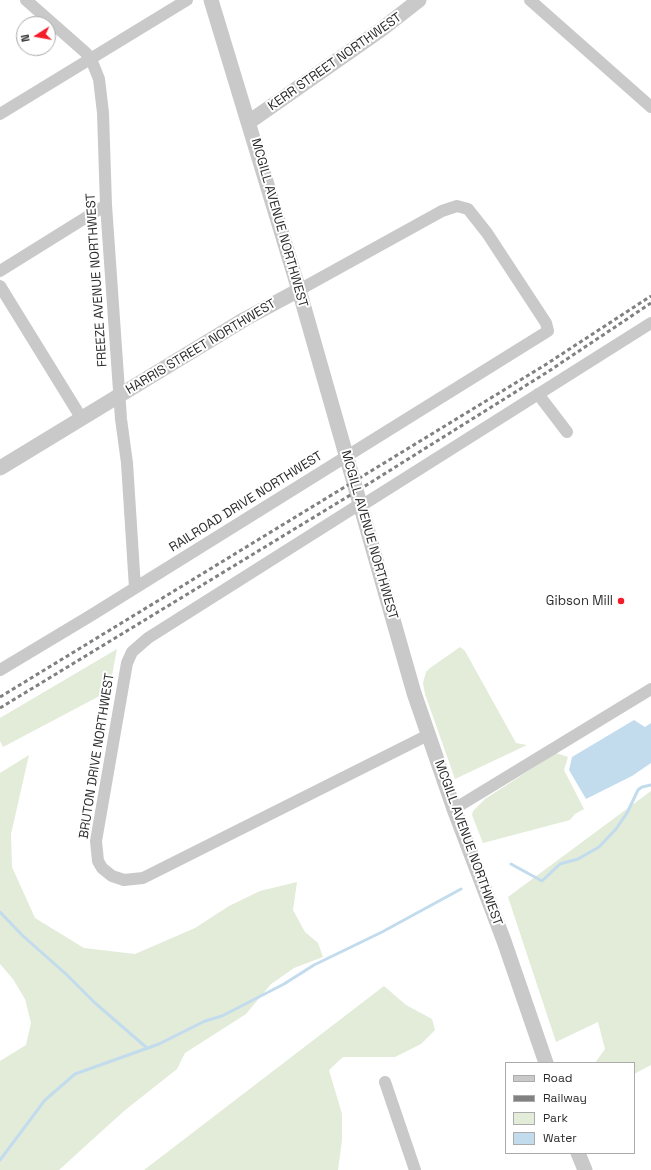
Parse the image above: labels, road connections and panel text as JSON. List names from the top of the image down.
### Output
{
  "streets": {
    "street": [
      "KERR STREET NORTHWEST",
      "MCGILL AVENUE NORTHWEST",
      "FREEZE AVENUE NORTHWEST",
      "HARRIS STREET NORTHWEST",
      "RAILROAD DRIVE NORTHWEST",
      "BRUTON DRIVE NORTHWEST"
    ]
  },
  "crossings": [
    ["KERR STREET NORTHWEST", "MCGILL AVENUE NORTHWEST"],
    ["MCGILL AVENUE NORTHWEST", "HARRIS STREET NORTHWEST"],
    ["MCGILL AVENUE NORTHWEST", "RAILROAD DRIVE NORTHWEST"],
    ["MCGILL AVENUE NORTHWEST", "BRUTON DRIVE NORTHWEST"],
    ["FREEZE AVENUE NORTHWEST", "HARRIS STREET NORTHWEST"],
    ["FREEZE AVENUE NORTHWEST", "RAILROAD DRIVE NORTHWEST"],
    ["HARRIS STREET NORTHWEST", "RAILROAD DRIVE NORTHWEST"]
  ],
  "places": ["Gibson Mill"],
  "legend": [
    "Road",
    "Railway",
    "Park",
    "Water"
  ],
  "north": "left"
}
